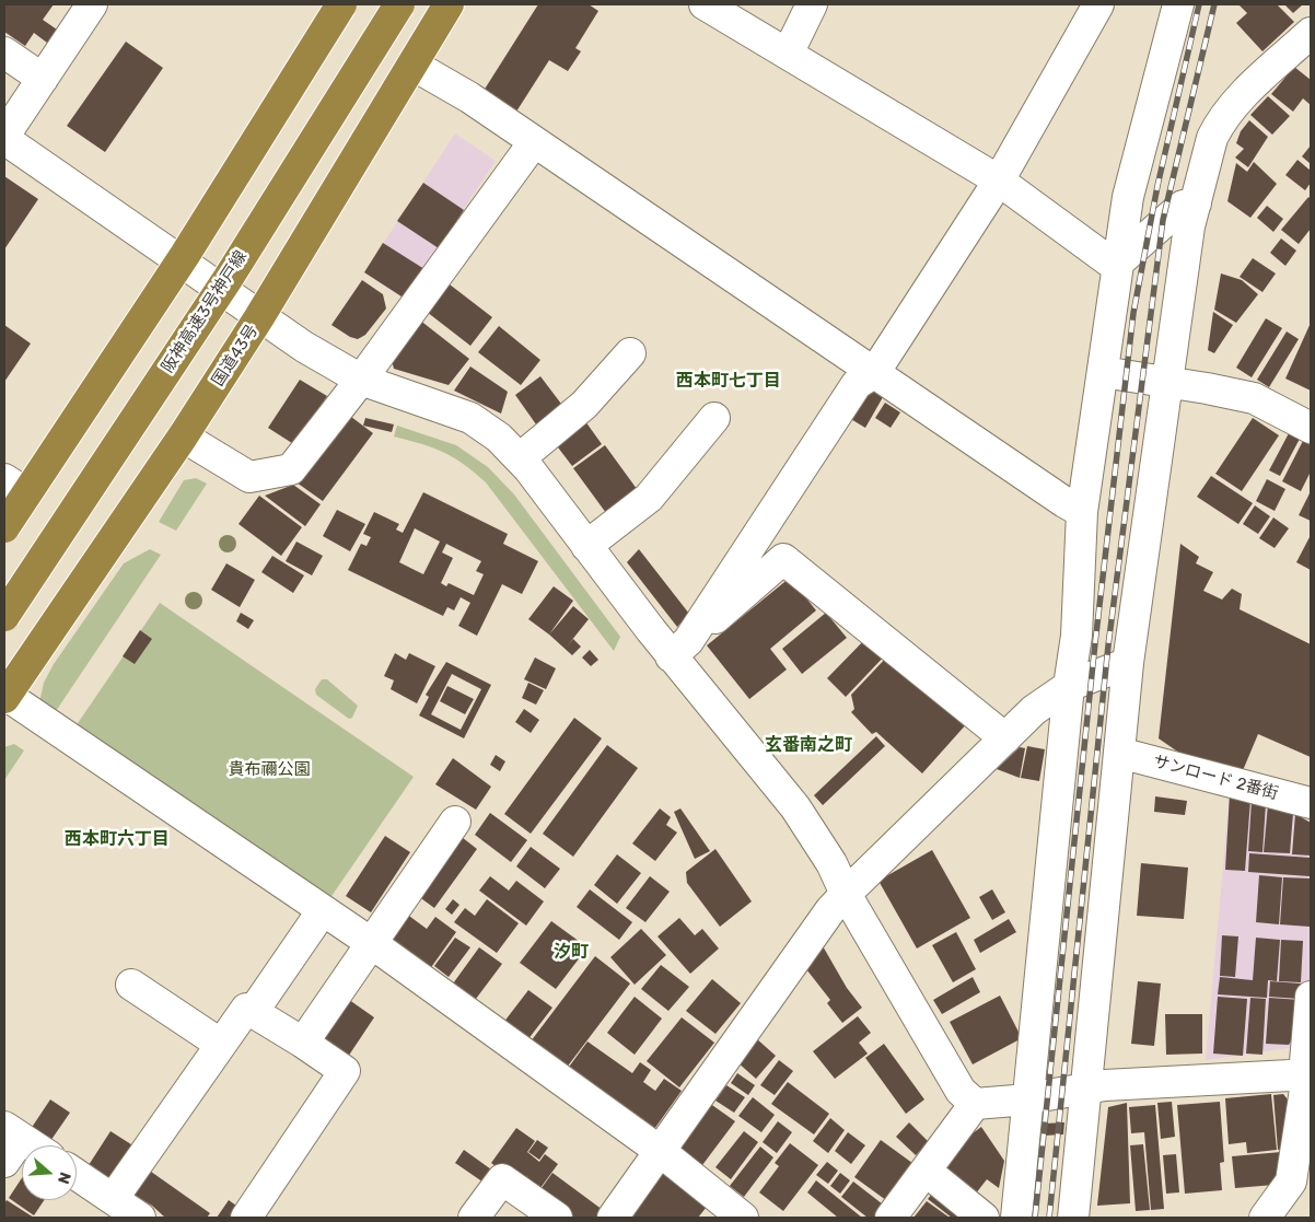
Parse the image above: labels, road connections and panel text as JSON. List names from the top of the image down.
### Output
{
  "streets": {
    "highway": ["阪神高速3号神戸線", "国道43号"],
    "street": ["サンロード 2番街"]
  },
  "districts": [
    "西本町七丁目",
    "玄番南之町",
    "西本町六丁目",
    "汐町"
  ],
  "parks": ["貴布禰公園"],
  "north": "right"
}
